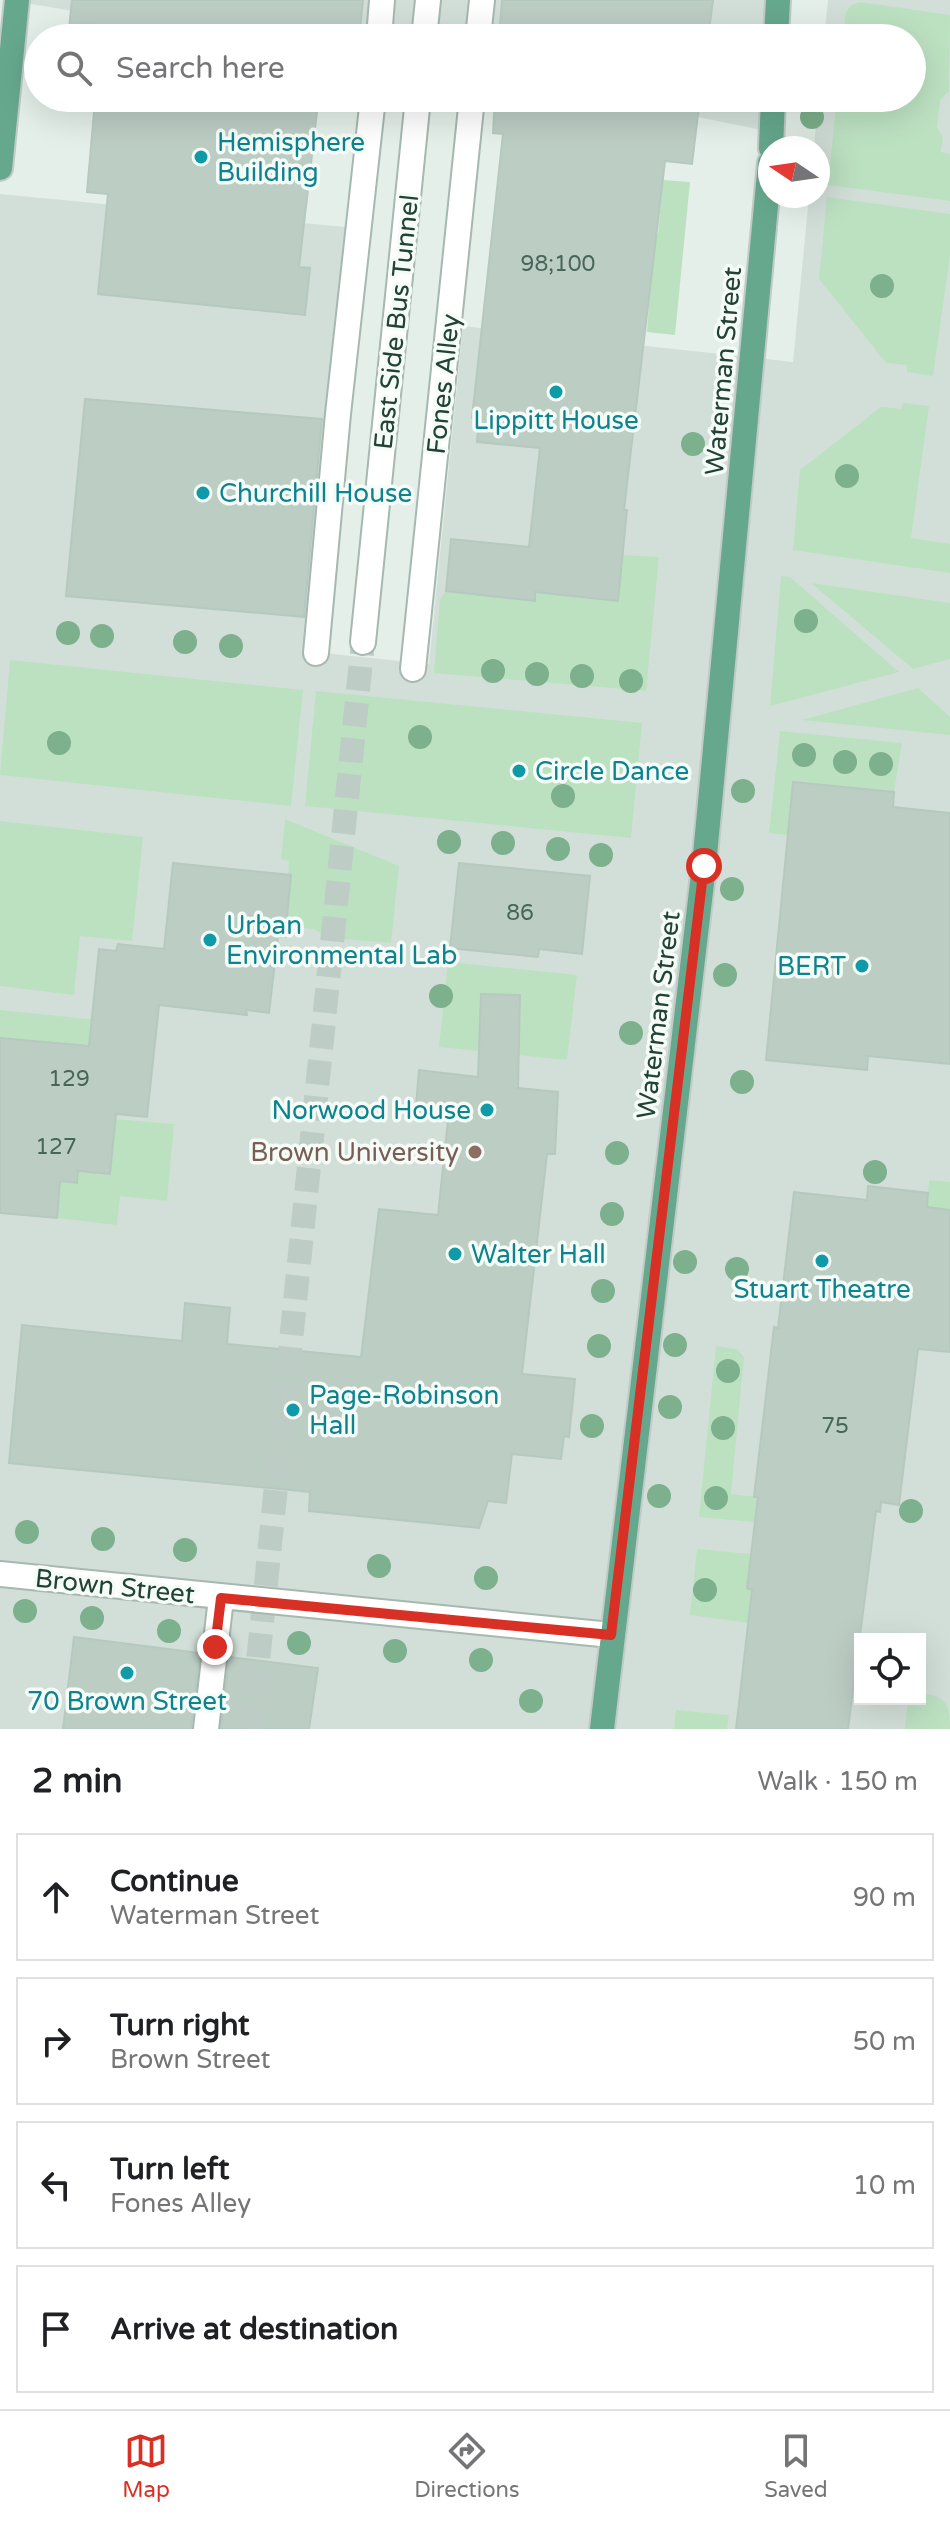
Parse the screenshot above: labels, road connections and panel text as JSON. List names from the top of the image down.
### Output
{
  "streets": {
    "main road": ["Waterman Street"],
    "street": ["East Side Bus Tunnel", "Fones Alley", "Brown Street"]
  },
  "crossings": [
    ["Waterman Street", "Brown Street"]
  ],
  "places": [
    "Hemisphere Building",
    "Lippitt House",
    "Churchill House",
    "Circle Dance",
    "Urban Environmental Lab",
    "BERT",
    "Norwood House",
    "Brown University",
    "Walter Hall",
    "Stuart Theatre",
    "Page-Robinson Hall",
    "70 Brown Street"
  ],
  "house_numbers": [
    "98;100",
    "86",
    "129",
    "127",
    "75"
  ],
  "north": "left",
  "page": {
    "search": "Search here",
    "heading": ["2 min", "Walk · 150 m"],
    "list": [
      ["Continue", "Waterman Street", "90 m"],
      ["Turn right", "Brown Street", "50 m"],
      ["Turn left", "Fones Alley", "10 m"],
      "Arrive at destination"
    ],
    "nav": ["Map", "Directions", "Saved"]
  }
}
